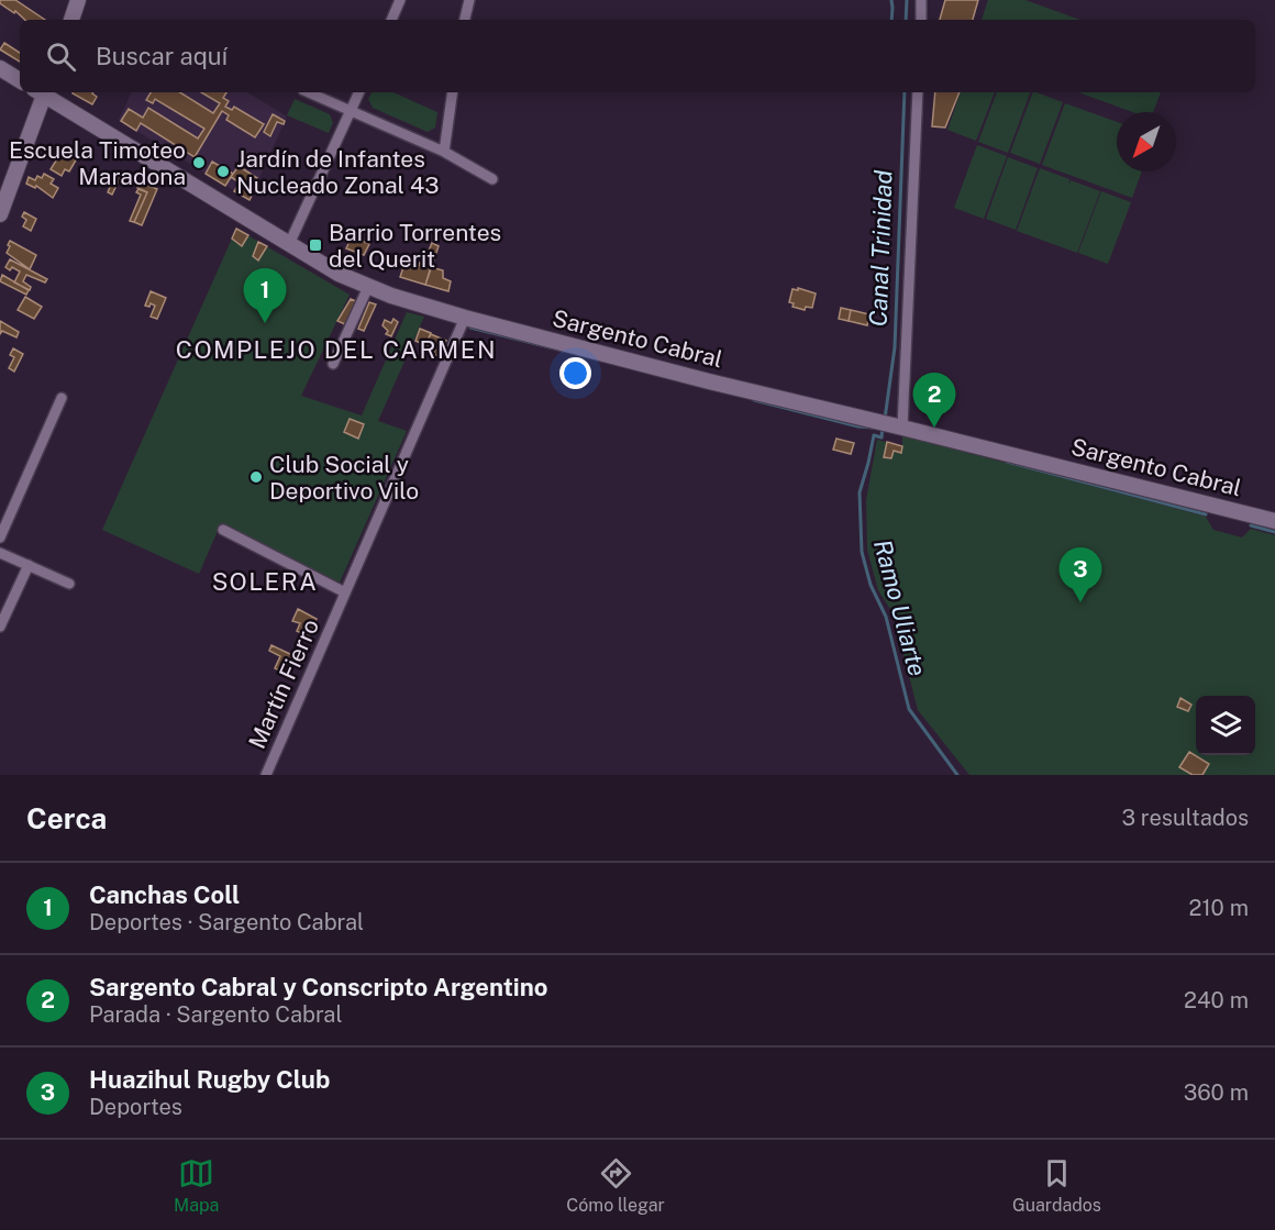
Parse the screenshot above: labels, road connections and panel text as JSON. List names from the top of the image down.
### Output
{
  "streets": {
    "main road": ["Sargento Cabral"],
    "street": ["Martín Fierro"]
  },
  "crossings": [
    ["Sargento Cabral", "Martín Fierro"]
  ],
  "districts": ["COMPLEJO DEL CARMEN", "SOLERA"],
  "water": ["Canal Trinidad", "Ramo Uliarte"],
  "places": {
    "other": ["Escuela Timoteo Maradona", "Jardín de Infantes Nucleado Zonal 43", "Club Social y Deportivo Vilo"],
    "transit": ["Barrio Torrentes del Querit"]
  },
  "north": "bottom left",
  "page": {
    "search": "Buscar aquí",
    "pins": ["1", "2", "3"],
    "heading": ["Cerca", "3 resultados"],
    "list": [
      {
        "mark": "1",
        "name": "Canchas Coll",
        "note": "Deportes · Sargento Cabral",
        "value": "210 m"
      },
      {
        "mark": "2",
        "name": "Sargento Cabral y Conscripto Argentino",
        "note": "Parada · Sargento Cabral",
        "value": "240 m"
      },
      {
        "mark": "3",
        "name": "Huazihul Rugby Club",
        "note": "Deportes",
        "value": "360 m"
      }
    ],
    "nav": ["Mapa", "Cómo llegar", "Guardados"]
  }
}
